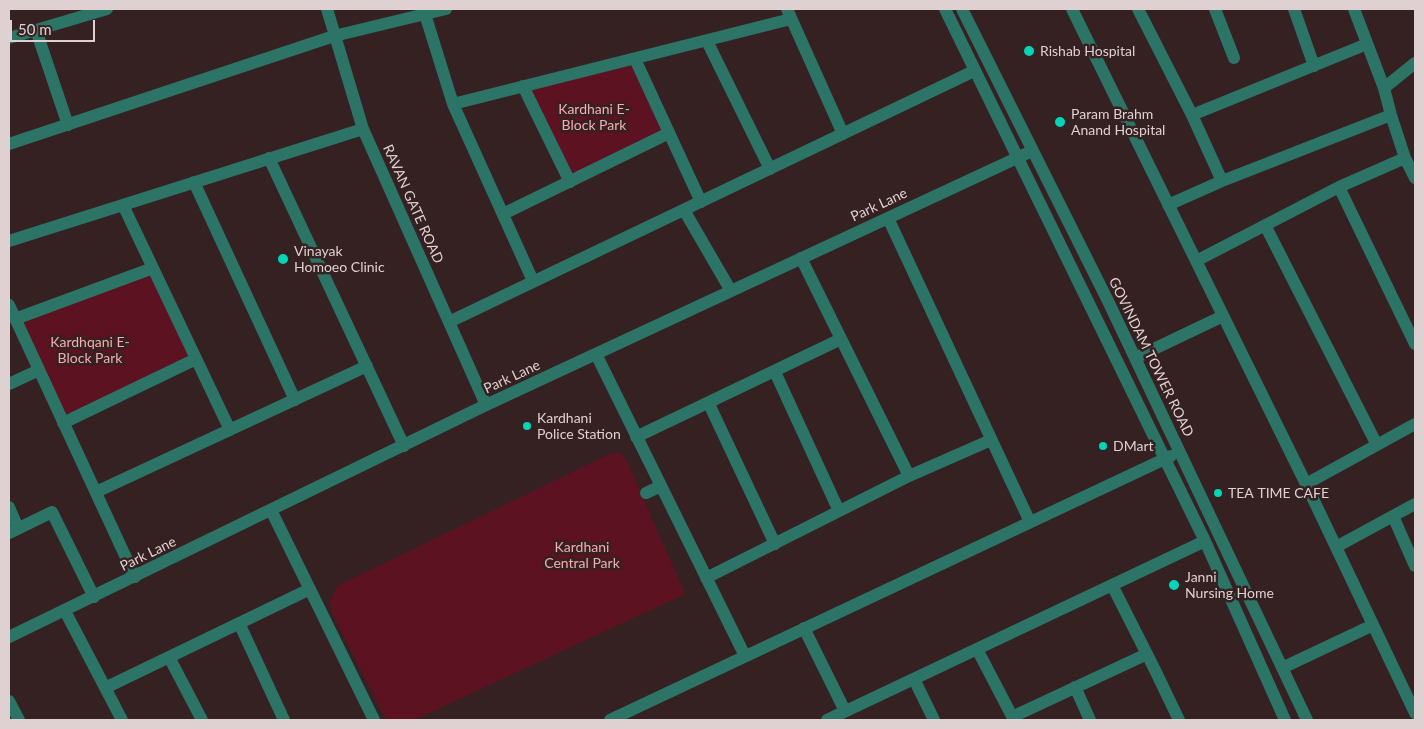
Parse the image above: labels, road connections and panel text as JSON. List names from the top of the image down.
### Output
{
  "streets": {
    "street": ["RAVAN GATE ROAD", "Park Lane", "GOVINDAM TOWER ROAD"]
  },
  "crossings": [
    ["RAVAN GATE ROAD", "Park Lane"],
    ["Park Lane", "GOVINDAM TOWER ROAD"]
  ],
  "parks": ["Kardhani E- Block Park", "Kardhqani E- Block Park", "Kardhani Central Park"],
  "places": [
    "Rishab Hospital",
    "Param Brahm Anand Hospital",
    "Vinayak Homoeo Clinic",
    "Kardhani Police Station",
    "DMart",
    "TEA TIME CAFE",
    "Janni Nursing Home"
  ],
  "scale_bar": "50 m"
}
